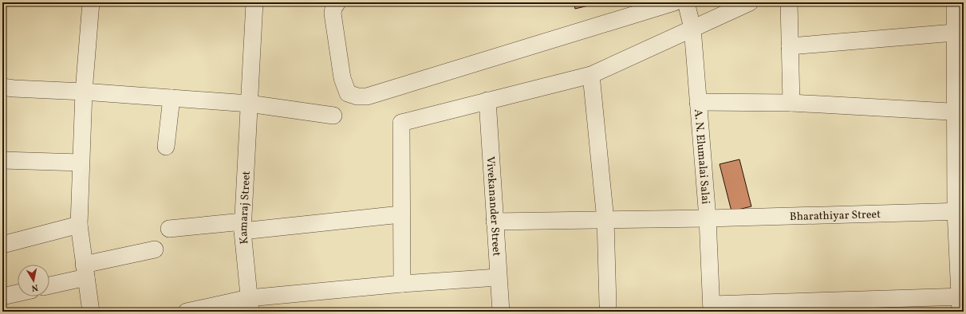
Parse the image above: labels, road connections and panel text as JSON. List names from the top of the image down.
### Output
{
  "streets": {
    "street": [
      "A. N. Elumalai Salai",
      "Vivekanander Street",
      "Kamaraj Street",
      "Bharathiyar Street"
    ]
  },
  "crossings": [
    ["A. N. Elumalai Salai", "Bharathiyar Street"],
    ["Vivekanander Street", "Bharathiyar Street"]
  ],
  "north": "bottom"
}
